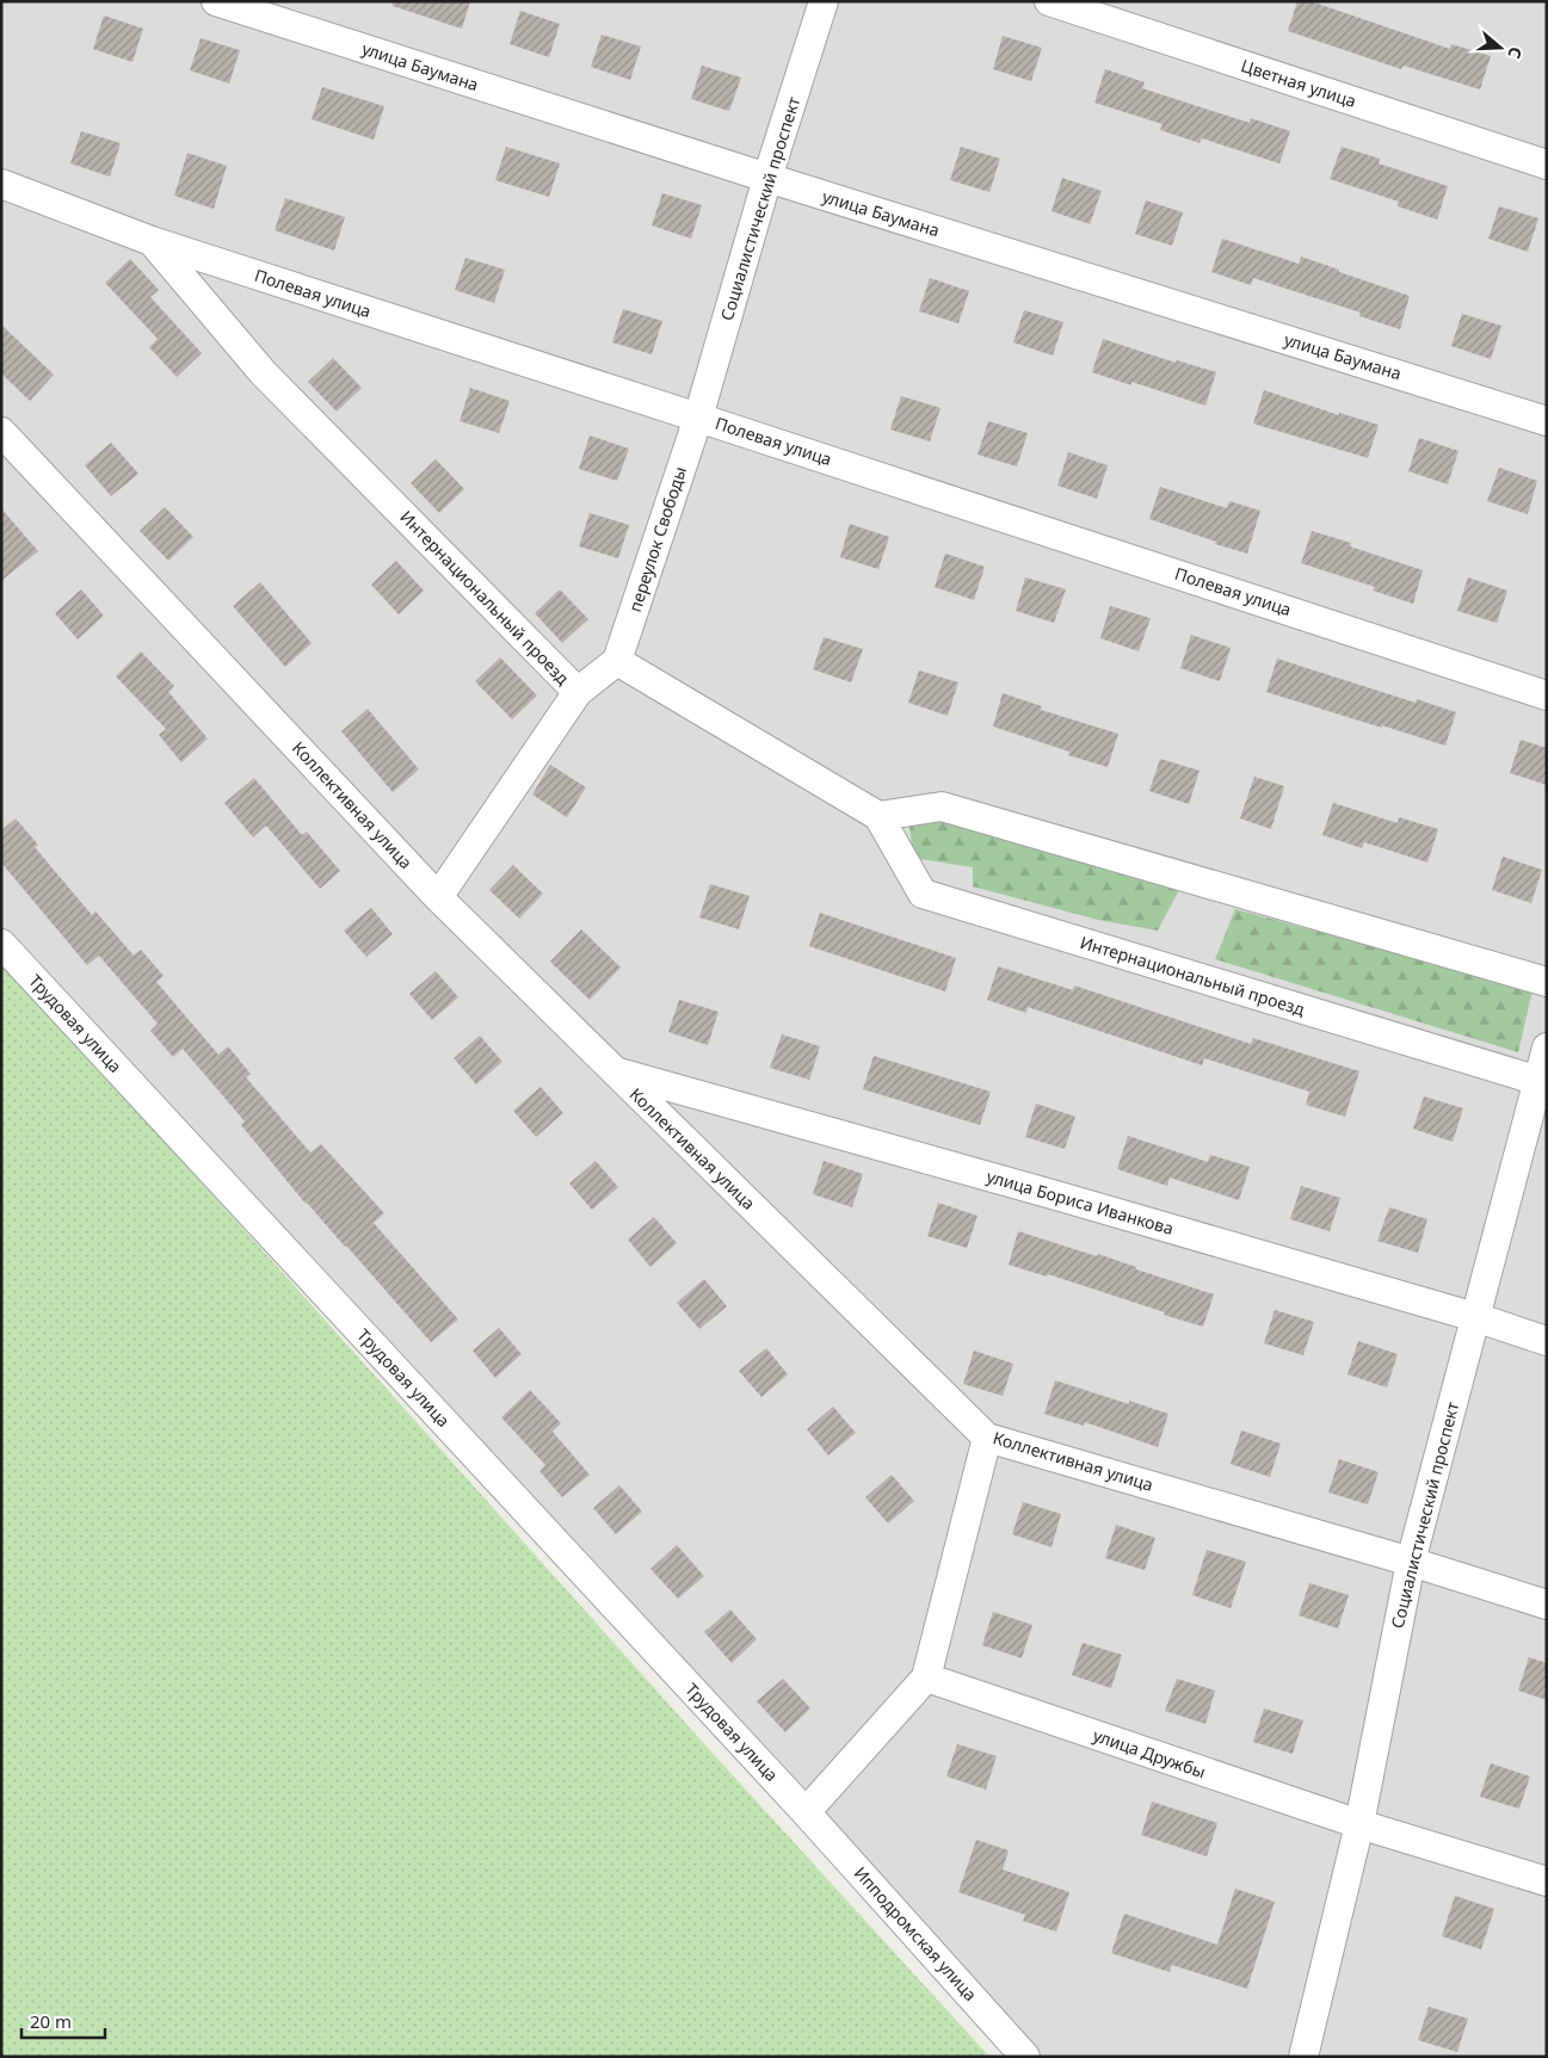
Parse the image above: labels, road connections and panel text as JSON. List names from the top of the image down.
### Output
{
  "streets": {
    "street": [
      "улица Баумана",
      "Цветная улица",
      "Социалистический проспект",
      "Полевая улица",
      "переулок Свободы",
      "Интернациональный проезд",
      "Коллективная улица",
      "Трудовая улица",
      "улица Бориса Иванкова",
      "улица Дружбы",
      "Ипподромская улица"
    ]
  },
  "crossings": [
    ["улица Баумана", "Социалистический проспект"],
    ["Социалистический проспект", "Полевая улица"],
    ["Социалистический проспект", "переулок Свободы"],
    ["Социалистический проспект", "Интернациональный проезд"],
    ["Социалистический проспект", "Коллективная улица"],
    ["Социалистический проспект", "улица Бориса Иванкова"],
    ["Социалистический проспект", "улица Дружбы"],
    ["Полевая улица", "переулок Свободы"],
    ["Полевая улица", "Интернациональный проезд"],
    ["переулок Свободы", "Интернациональный проезд"],
    ["Коллективная улица", "улица Бориса Иванкова"],
    ["Трудовая улица", "Ипподромская улица"]
  ],
  "scale_bar": "20 m",
  "north": "right"
}
